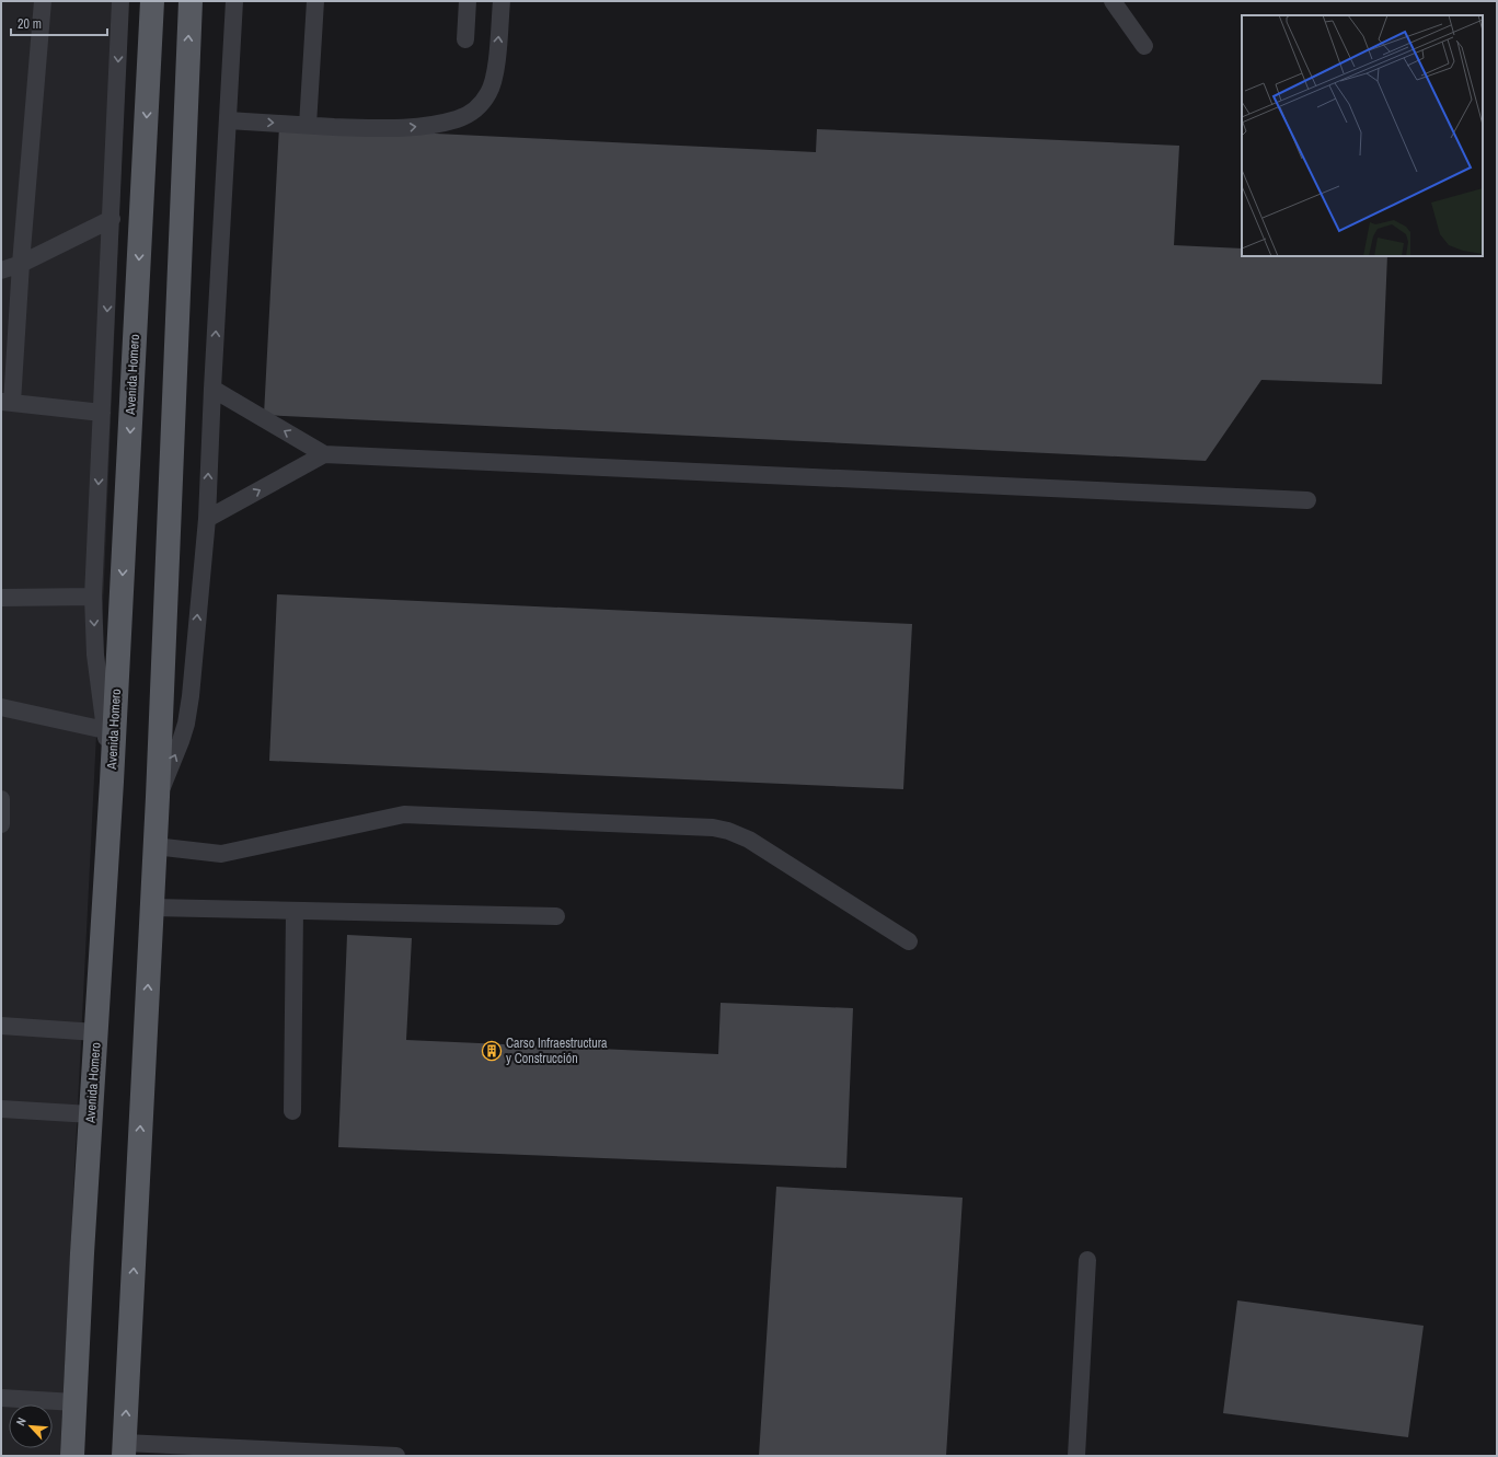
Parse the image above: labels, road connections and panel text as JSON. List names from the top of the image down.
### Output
{
  "streets": {
    "main road": ["Avenida Homero"]
  },
  "places": {
    "building": ["Carso Infraestructura y Construcción"]
  },
  "scale_bar": "20 m",
  "north": "top left"
}
